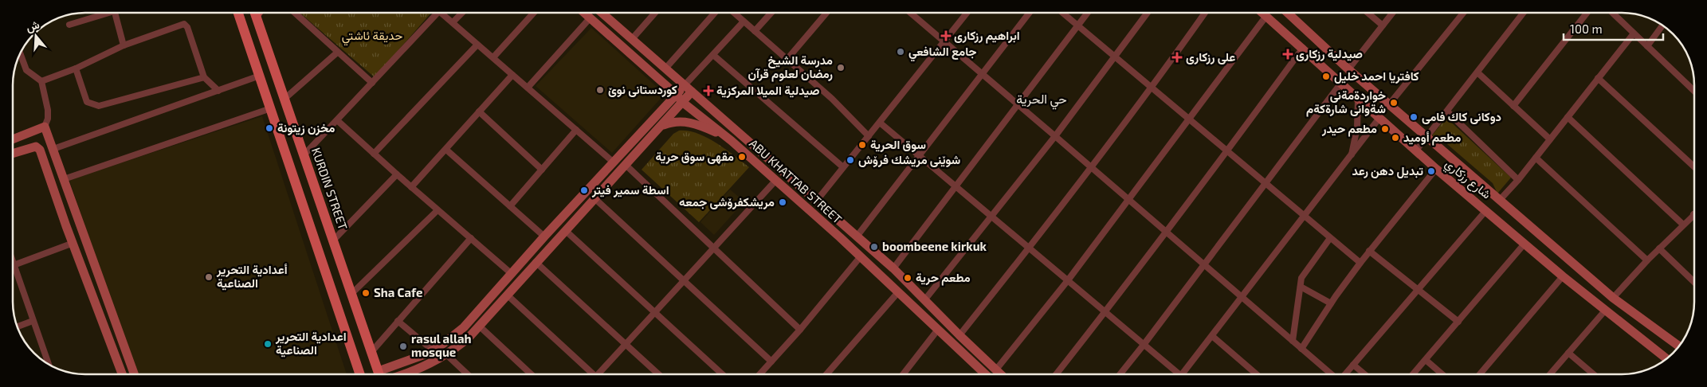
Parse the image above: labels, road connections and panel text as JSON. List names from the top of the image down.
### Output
{
  "streets": {
    "main road": ["شارع رزكاري", "ABU KHATTAB STREET", "KURDIN STREET"]
  },
  "districts": ["حي الحرية"],
  "parks": ["حديقة ئاشتي"],
  "places": {
    "health": [
      "ابراهيم رزكارى",
      "صيدلية رزكارى",
      "على رزكارى",
      "صيدلية الميلا المركزية"
    ],
    "other": [
      "جامع الشافعي",
      "مدرسة الشيخ رمضان لعلوم قرآن",
      "كافتريا احمد خليل",
      "کوردستانی نوێ",
      "خواردةمةنى شةوانى شارةكةم",
      "دوكانى كاك فامى",
      "مخزن زيتونة",
      "مطعم حيدر",
      "مطعم أوميد",
      "سوق الحرية",
      "مقهى سوق حرية",
      "شوێنى مريشك فرۆش",
      "تبديل دهن رعد",
      "اسطة سمير فيتر",
      "مریشکفرۆشی جمعە",
      "boombeene kirkuk",
      "أعدادية التحرير الصناعية",
      "مطعم حرية",
      "Sha Cafe",
      "اعدادية التحرير الصناعية",
      "rasul allah mosque"
    ]
  },
  "scale_bar": "100 m",
  "north": "top"
}
